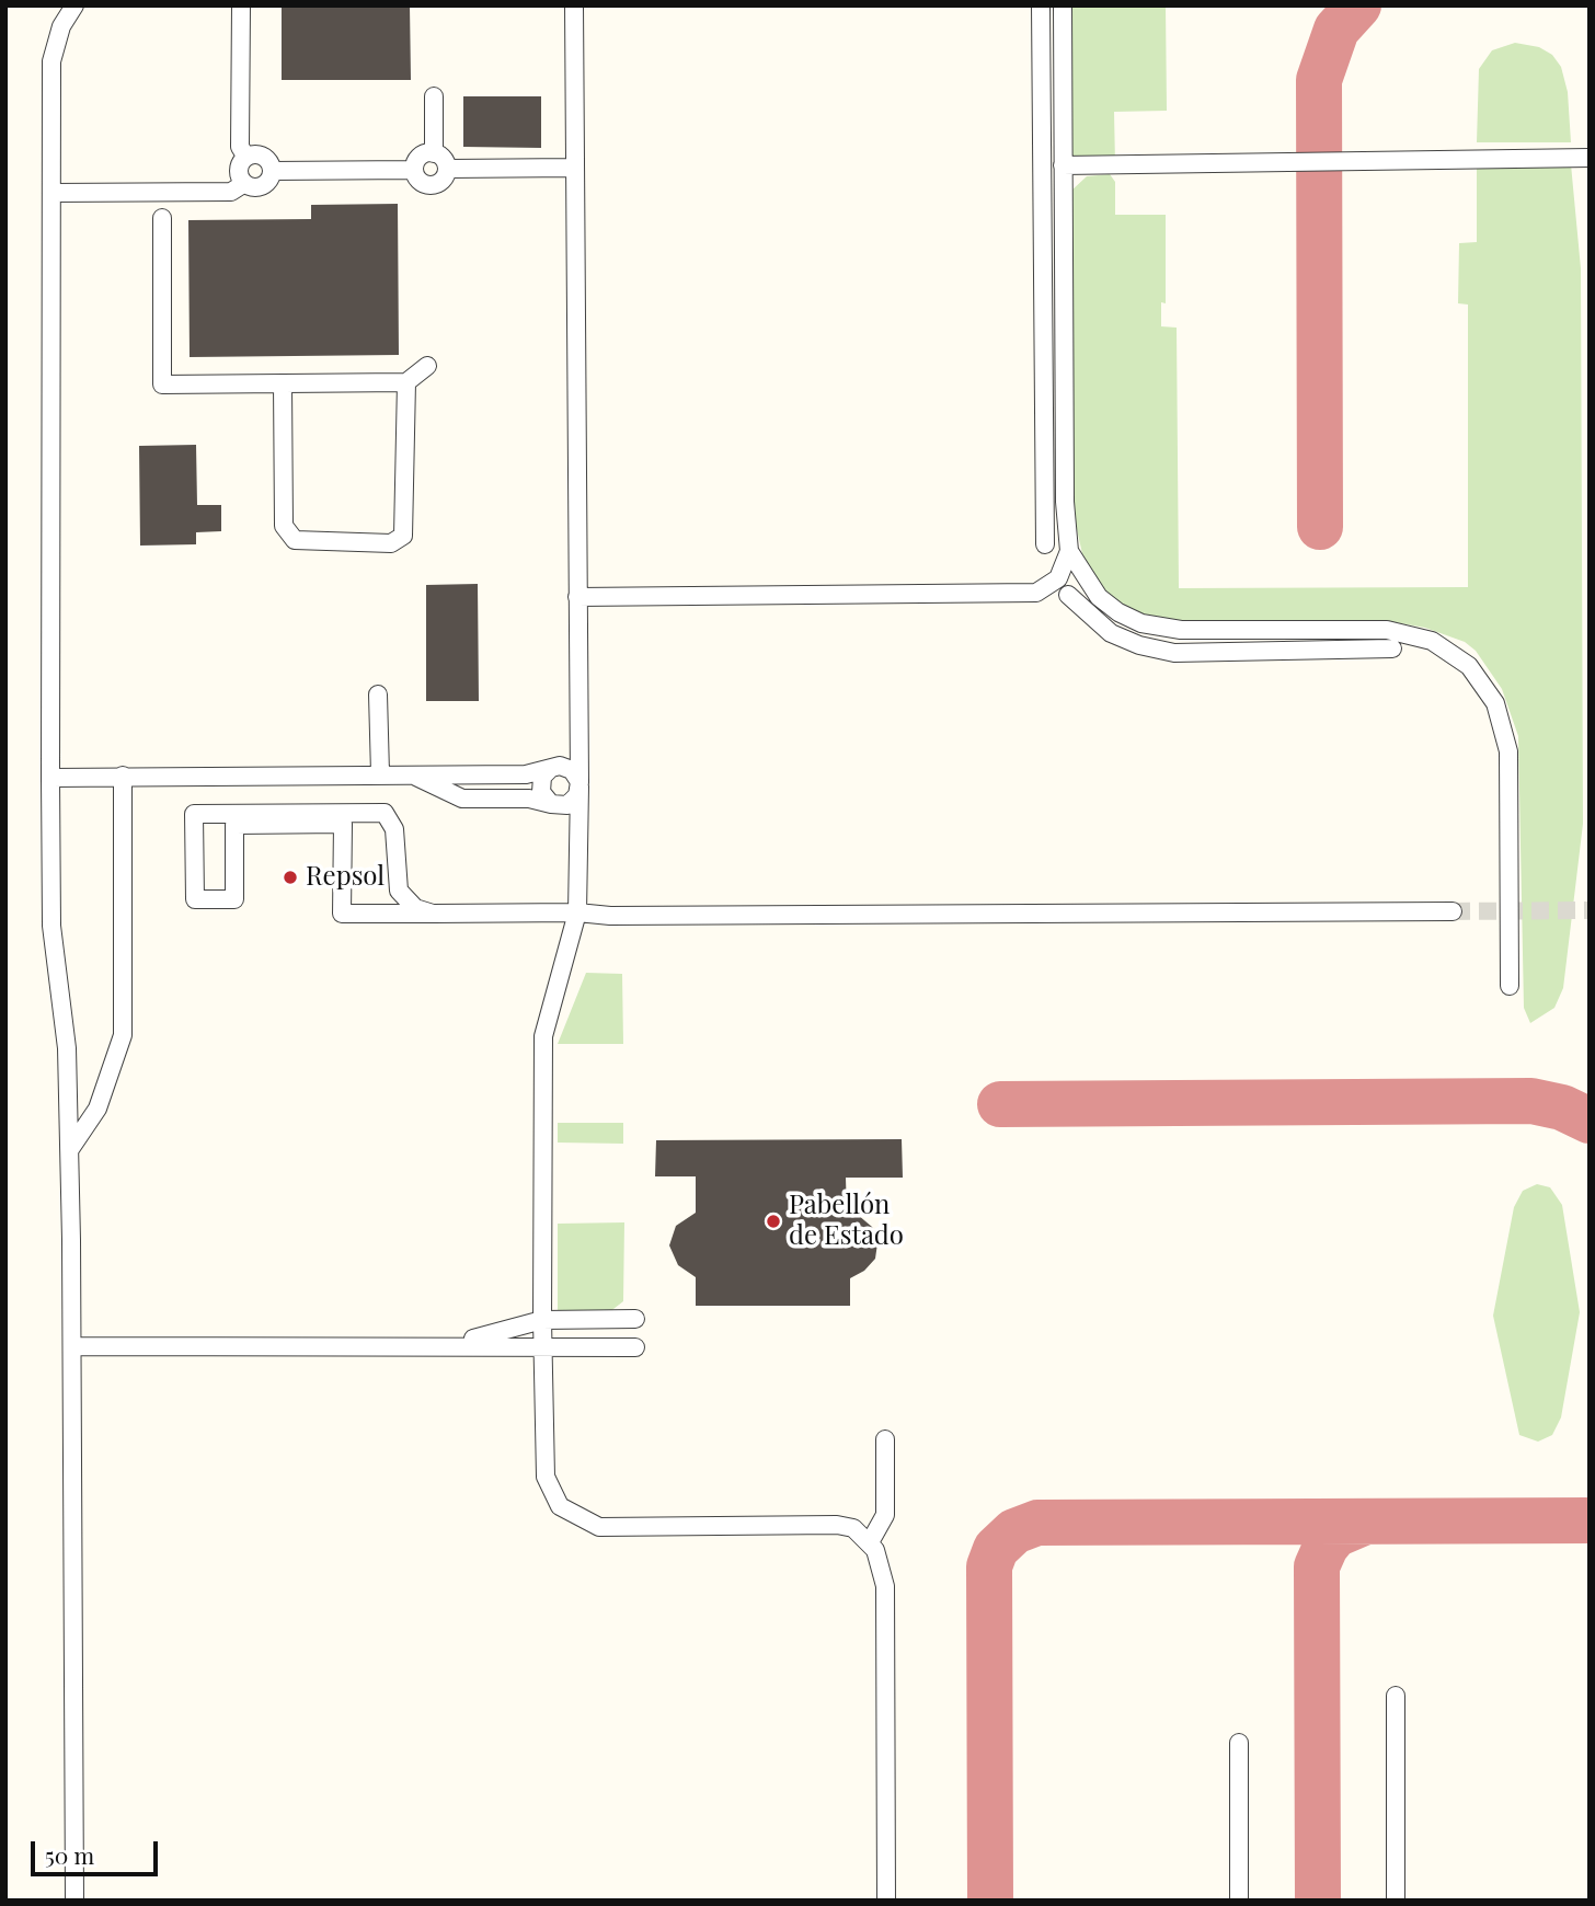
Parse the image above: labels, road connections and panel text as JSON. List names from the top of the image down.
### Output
{
  "places": ["Repsol", "Pabellón de Estado"],
  "scale_bar": "50 m"
}
